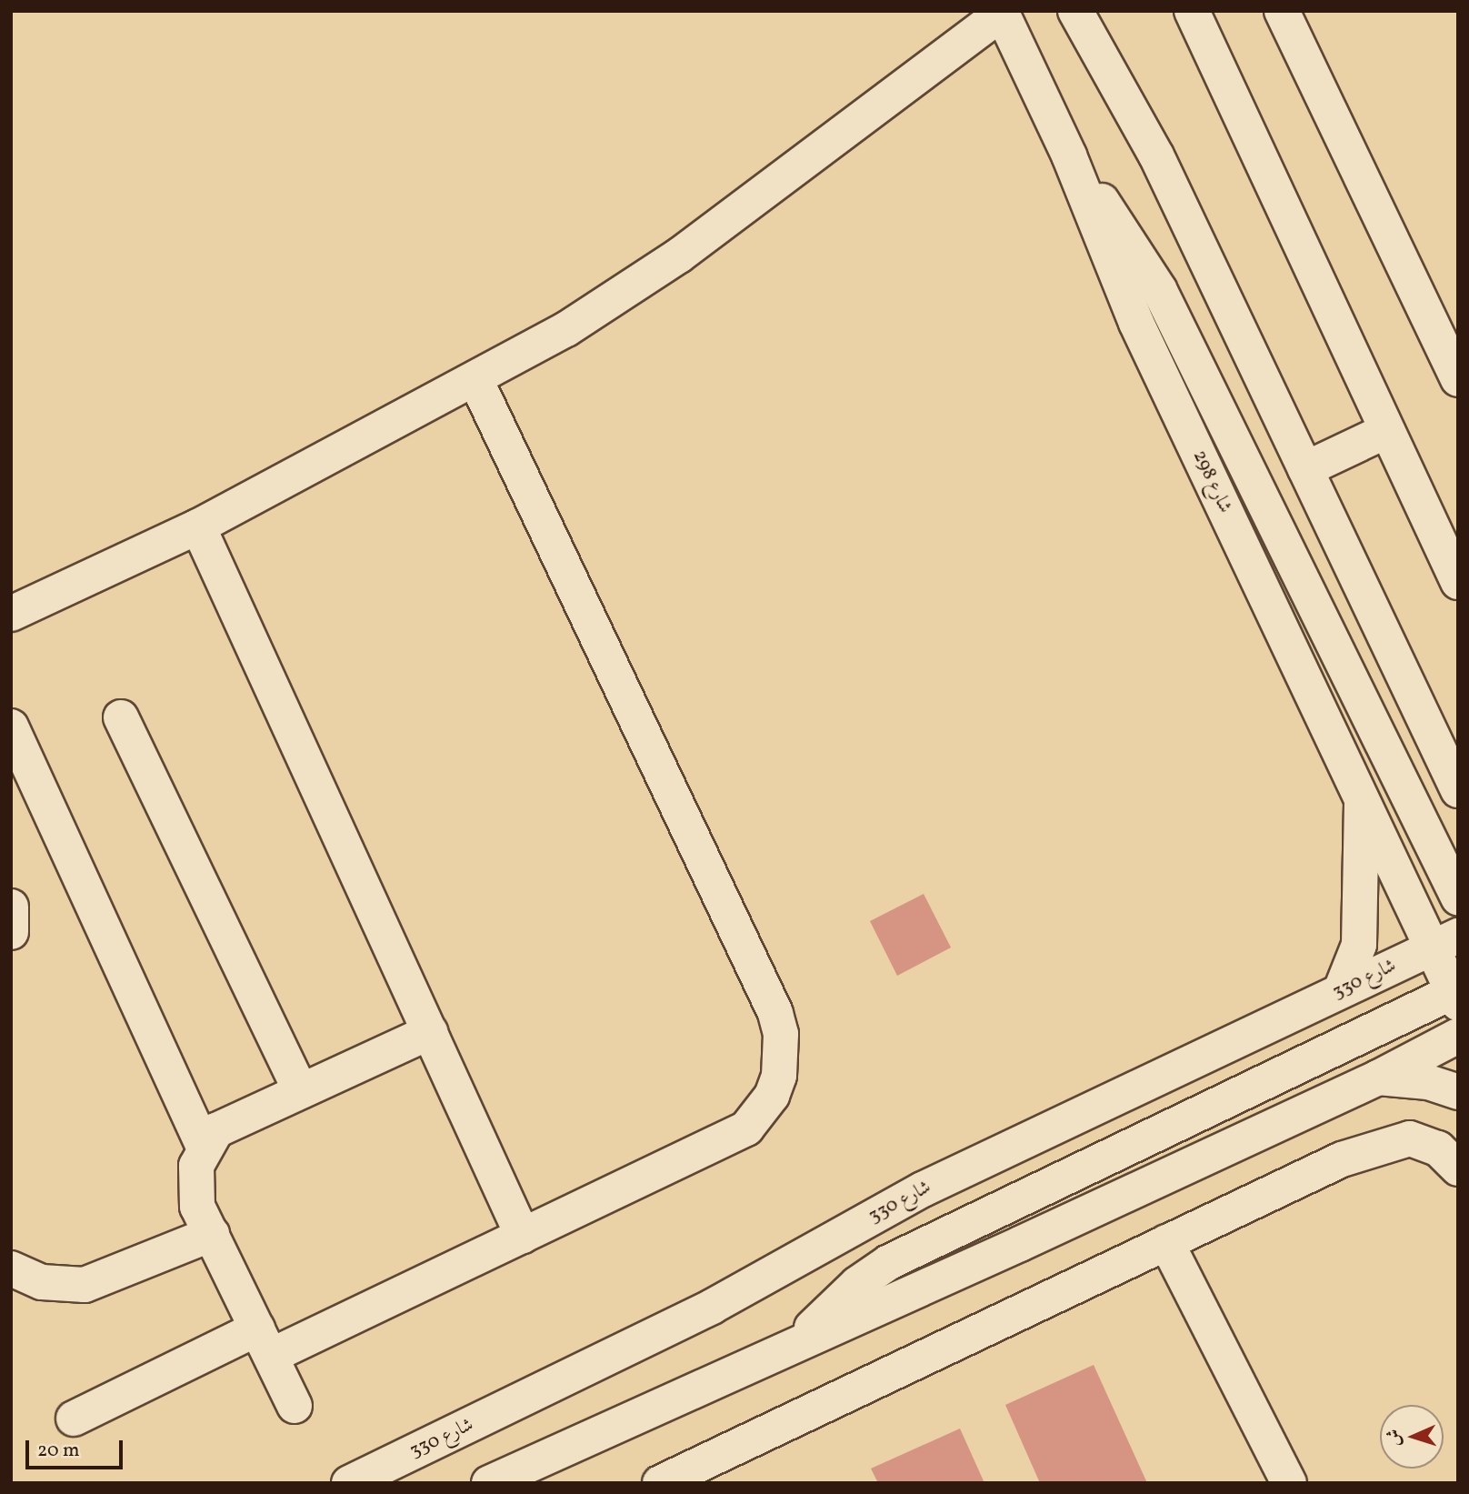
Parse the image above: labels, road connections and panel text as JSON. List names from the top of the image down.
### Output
{
  "streets": {
    "street": ["شارع 298", "شارع 330"]
  },
  "crossings": [
    ["شارع 298", "شارع 330"]
  ],
  "scale_bar": "20 m",
  "north": "left"
}
